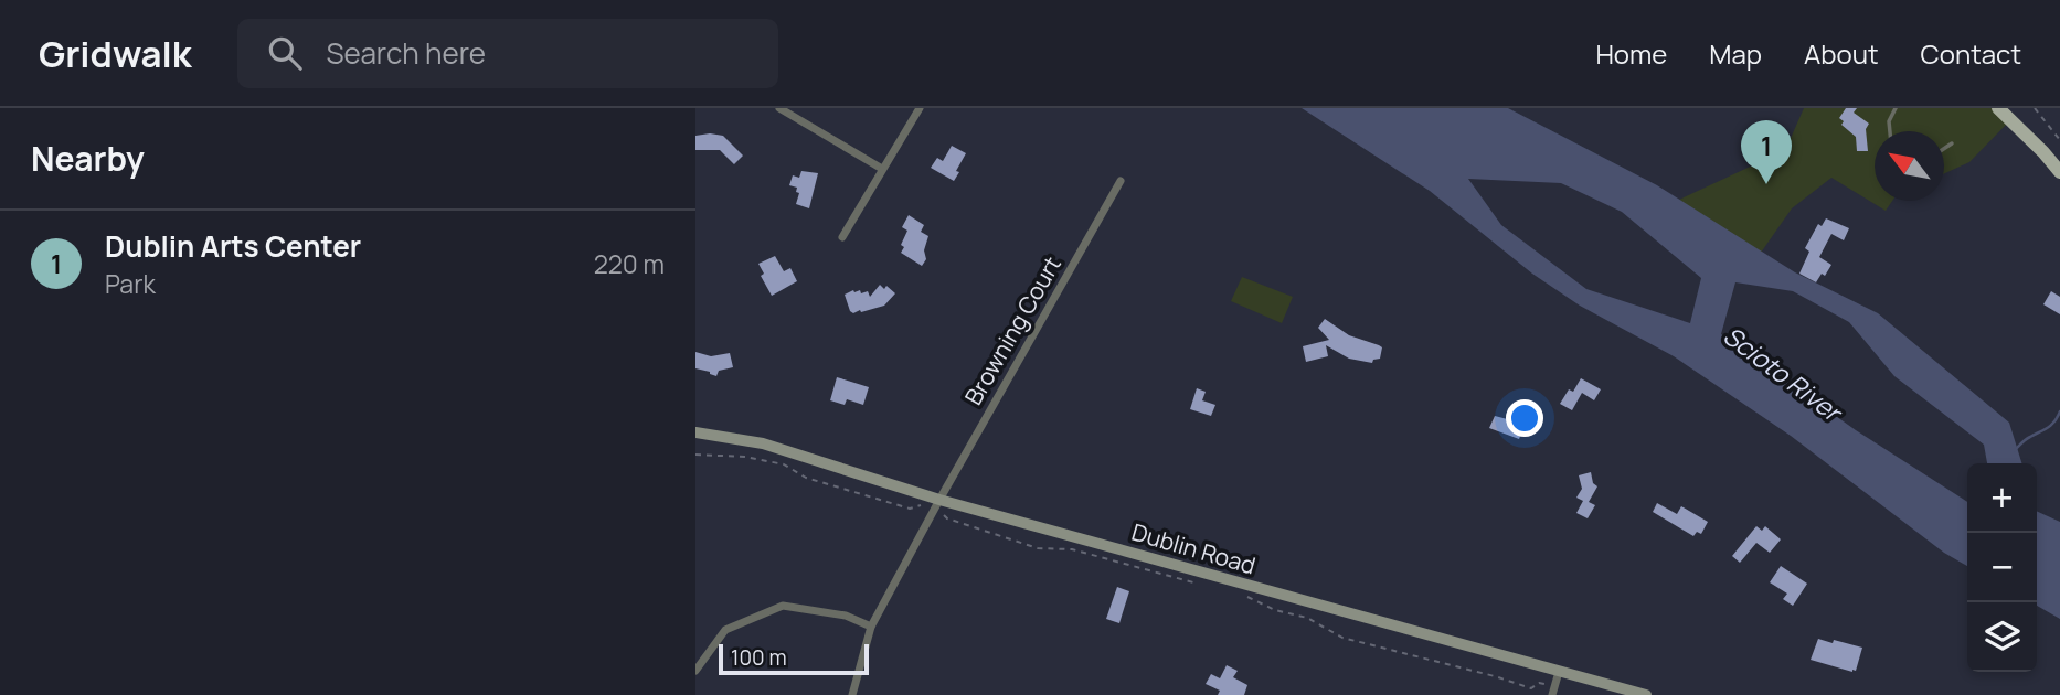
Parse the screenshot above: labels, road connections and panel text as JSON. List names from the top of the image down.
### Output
{
  "streets": {
    "main road": ["Dublin Road"],
    "street": ["Browning Court"]
  },
  "crossings": [
    ["Browning Court", "Dublin Road"]
  ],
  "water": ["Scioto River"],
  "scale_bar": "100 m",
  "north": "top left",
  "page": {
    "header": "Gridwalk",
    "search": "Search here",
    "nav": [
      "Home",
      "Map",
      "About",
      "Contact"
    ],
    "heading": "Nearby",
    "pins": "1",
    "list": [
      {
        "mark": "1",
        "name": "Dublin Arts Center",
        "note": "Park",
        "value": "220 m"
      }
    ],
    "map_buttons": ["+", "−"],
    "scale": "100 m"
  }
}
